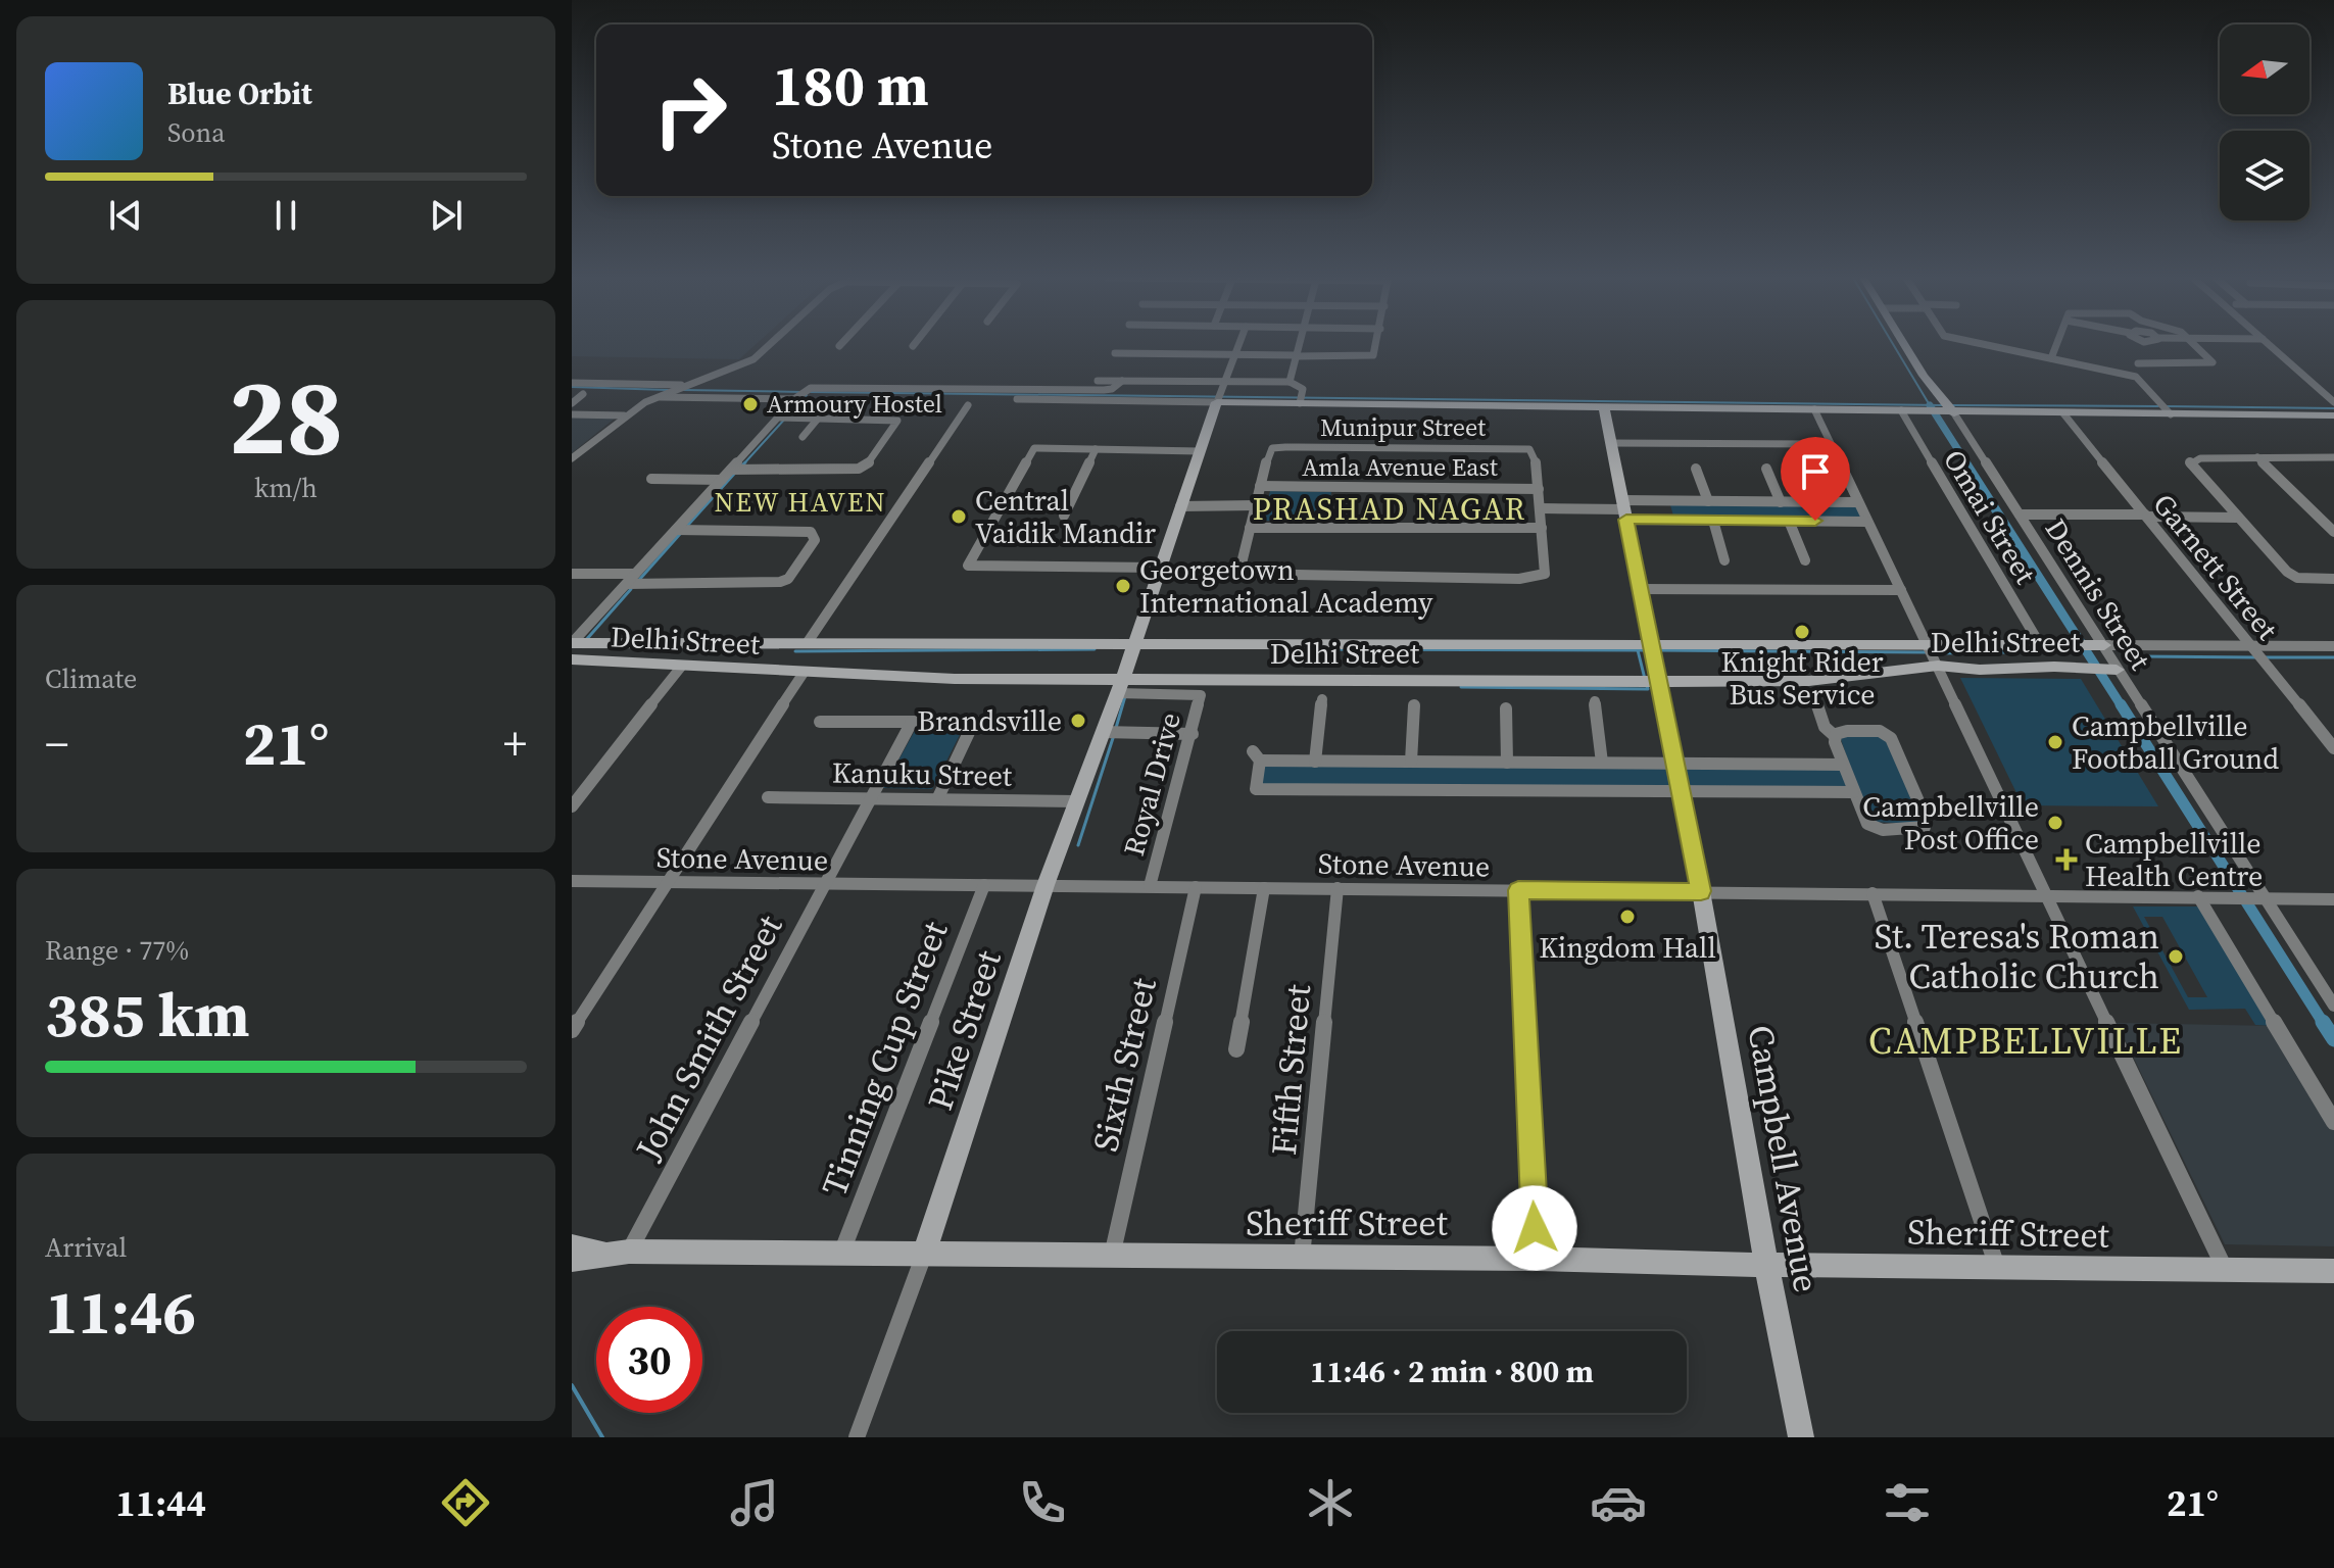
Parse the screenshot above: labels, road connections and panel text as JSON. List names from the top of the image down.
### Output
{
  "streets": {
    "street": [
      "Munipur Street",
      "Amla Avenue East",
      "Omai Street",
      "Garnett Street",
      "Dennis Street",
      "Delhi Street",
      "Kanuku Street",
      "Royal Drive",
      "Stone Avenue",
      "Pike Street",
      "John Smith Street",
      "Tinning Cup Street",
      "Sixth Street",
      "Fifth Street",
      "Campbell Avenue",
      "Sheriff Street"
    ]
  },
  "crossings": [
    ["Munipur Street", "Amla Avenue East"],
    ["Omai Street", "Delhi Street"],
    ["Dennis Street", "Delhi Street"],
    ["Dennis Street", "Stone Avenue"],
    ["Delhi Street", "Royal Drive"],
    ["Delhi Street", "Pike Street"],
    ["Delhi Street", "Campbell Avenue"],
    ["Kanuku Street", "Pike Street"],
    ["Kanuku Street", "John Smith Street"],
    ["Royal Drive", "Stone Avenue"],
    ["Royal Drive", "Pike Street"],
    ["Stone Avenue", "Pike Street"],
    ["Stone Avenue", "John Smith Street"],
    ["Stone Avenue", "Tinning Cup Street"],
    ["Stone Avenue", "Sixth Street"],
    ["Stone Avenue", "Fifth Street"],
    ["Stone Avenue", "Campbell Avenue"],
    ["Pike Street", "Sheriff Street"],
    ["John Smith Street", "Sheriff Street"],
    ["Tinning Cup Street", "Sheriff Street"],
    ["Sixth Street", "Sheriff Street"],
    ["Fifth Street", "Sheriff Street"],
    ["Campbell Avenue", "Sheriff Street"]
  ],
  "districts": ["NEW HAVEN", "PRASHAD NAGAR", "CAMPBELLVILLE"],
  "places": {
    "other": [
      "Armoury Hostel",
      "Central Vaidik Mandir",
      "Georgetown International Academy",
      "Knight Rider Bus Service",
      "Brandsville",
      "Campbellville Football Ground",
      "Campbellville Post Office",
      "Kingdom Hall",
      "St. Teresa's Roman Catholic Church"
    ],
    "health": ["Campbellville Health Centre"]
  },
  "north": "left",
  "page": {
    "turn": ["180 m", "Stone Avenue"],
    "song": ["Blue Orbit", "Sona"],
    "tile": [
      ["28", "km/h"],
      "Climate",
      ["Range · 77%", "385 km"],
      ["Arrival", "11:46"]
    ],
    "heat": ["−", "21°", "+"],
    "limit": "30",
    "trip": "11:46 · 2 min · 800 m",
    "tabs": ["11:44", "21°"]
  }
}
